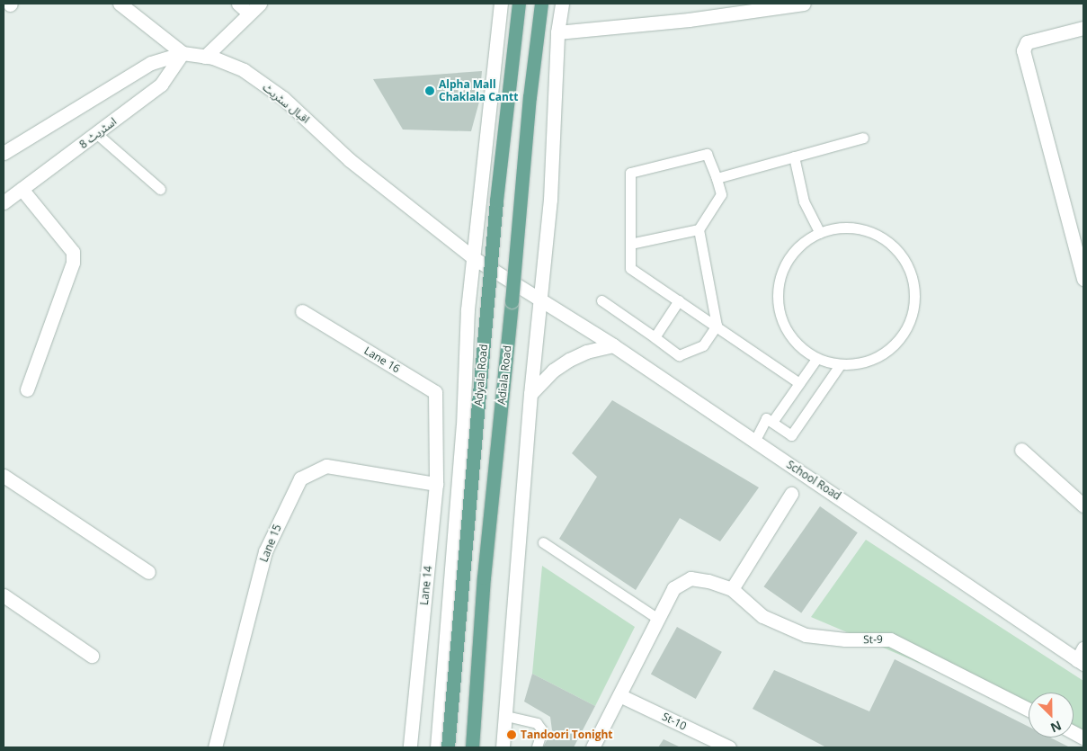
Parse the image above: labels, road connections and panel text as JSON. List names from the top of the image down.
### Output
{
  "streets": {
    "main road": ["Adyala Road", "Adiala Road"],
    "street": [
      "اقبال سٹریٹ",
      "اسٹریٹ 8",
      "Lane 16",
      "School Road",
      "Lane 15",
      "Lane 14",
      "St-9",
      "St-10"
    ]
  },
  "crossings": [
    ["اقبال سٹریٹ", "اسٹریٹ 8"],
    ["اقبال سٹریٹ", "School Road"],
    ["Lane 16", "Lane 14"],
    ["Lane 15", "Lane 14"]
  ],
  "places": ["Alpha Mall Chaklala Cantt", "Tandoori Tonight"],
  "north": "bottom right"
}
